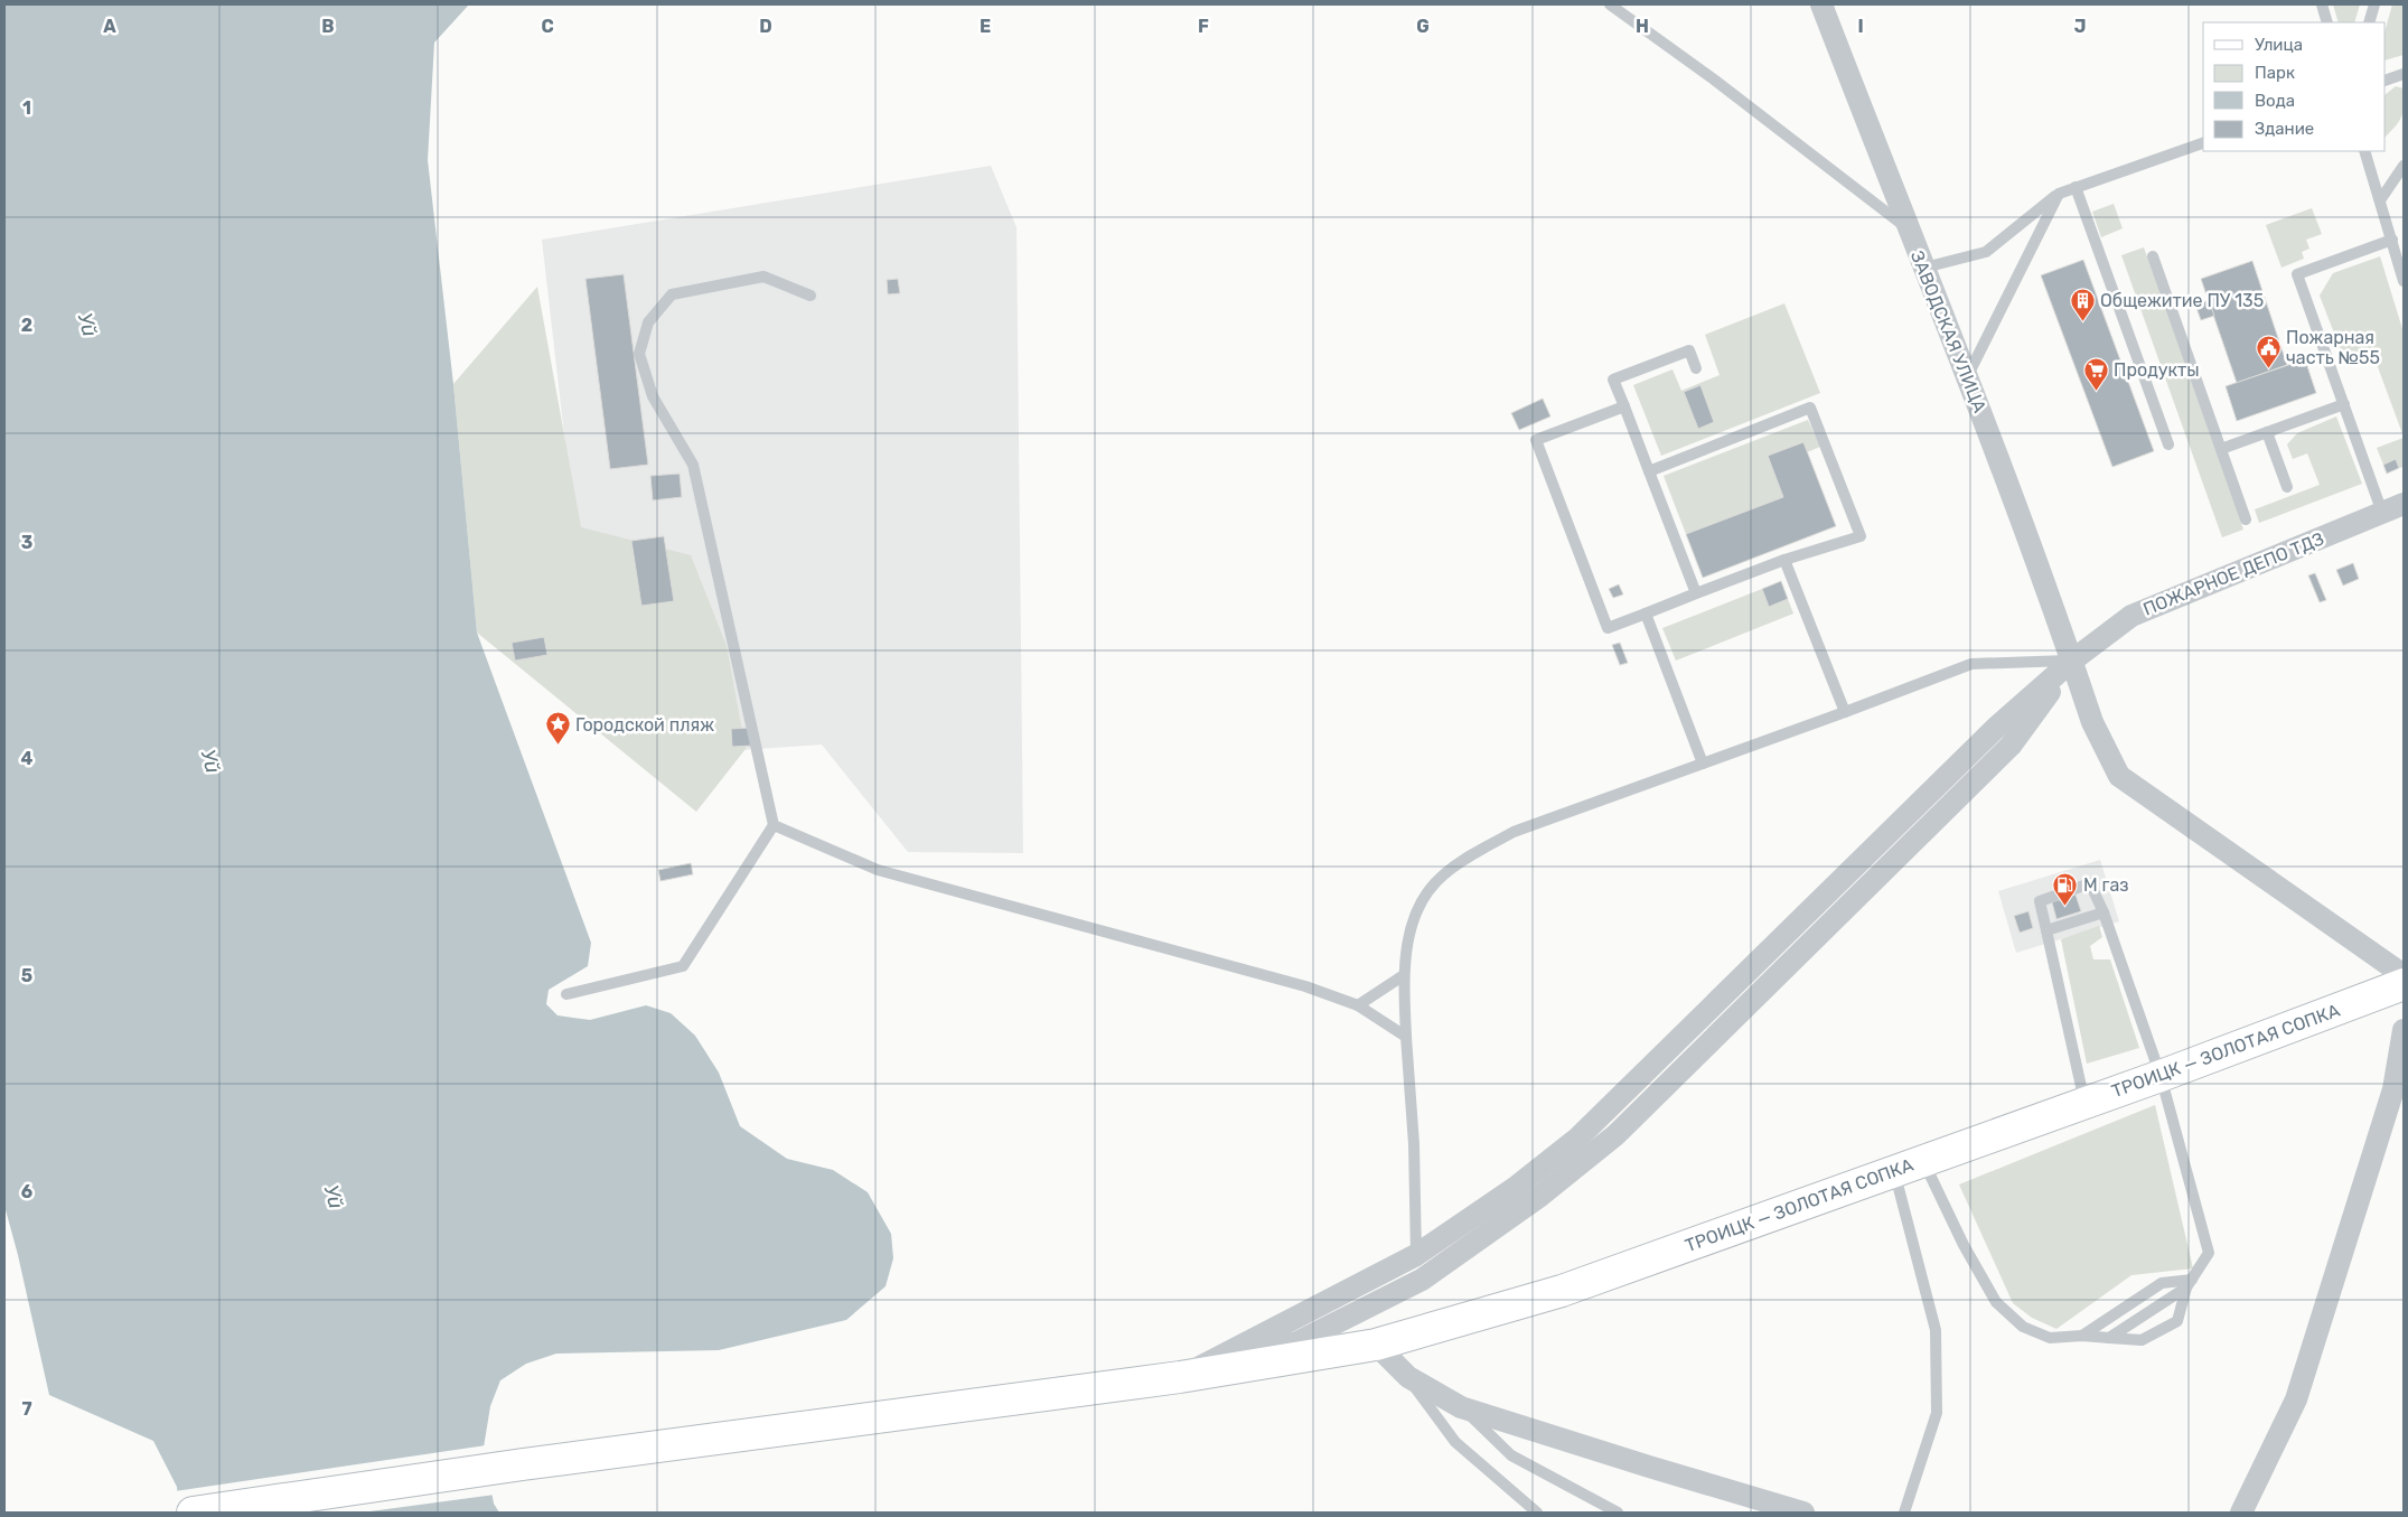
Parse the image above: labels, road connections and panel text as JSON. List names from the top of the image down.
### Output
{
  "streets": {
    "street": ["ЗАВОДСКАЯ УЛИЦА", "ПОЖАРНОЕ ДЕПО ТДЗ", "ТРОИЦК — ЗОЛОТАЯ СОПКА"]
  },
  "crossings": [
    ["ЗАВОДСКАЯ УЛИЦА", "ПОЖАРНОЕ ДЕПО ТДЗ"]
  ],
  "water": ["Уй"],
  "places": {
    "building": ["Общежитие ПУ 135"],
    "public building": ["Пожарная часть №55"],
    "supermarket": ["Продукты"],
    "place": ["Городской пляж"],
    "fuel station": ["М газ"]
  },
  "legend": [
    "Улица",
    "Парк",
    "Вода",
    "Здание"
  ],
  "grid": {
    "columns": [
      "A",
      "B",
      "C",
      "D",
      "E",
      "F",
      "G",
      "H",
      "I",
      "J"
    ],
    "rows": [
      "1",
      "2",
      "3",
      "4",
      "5",
      "6",
      "7"
    ]
  }
}
